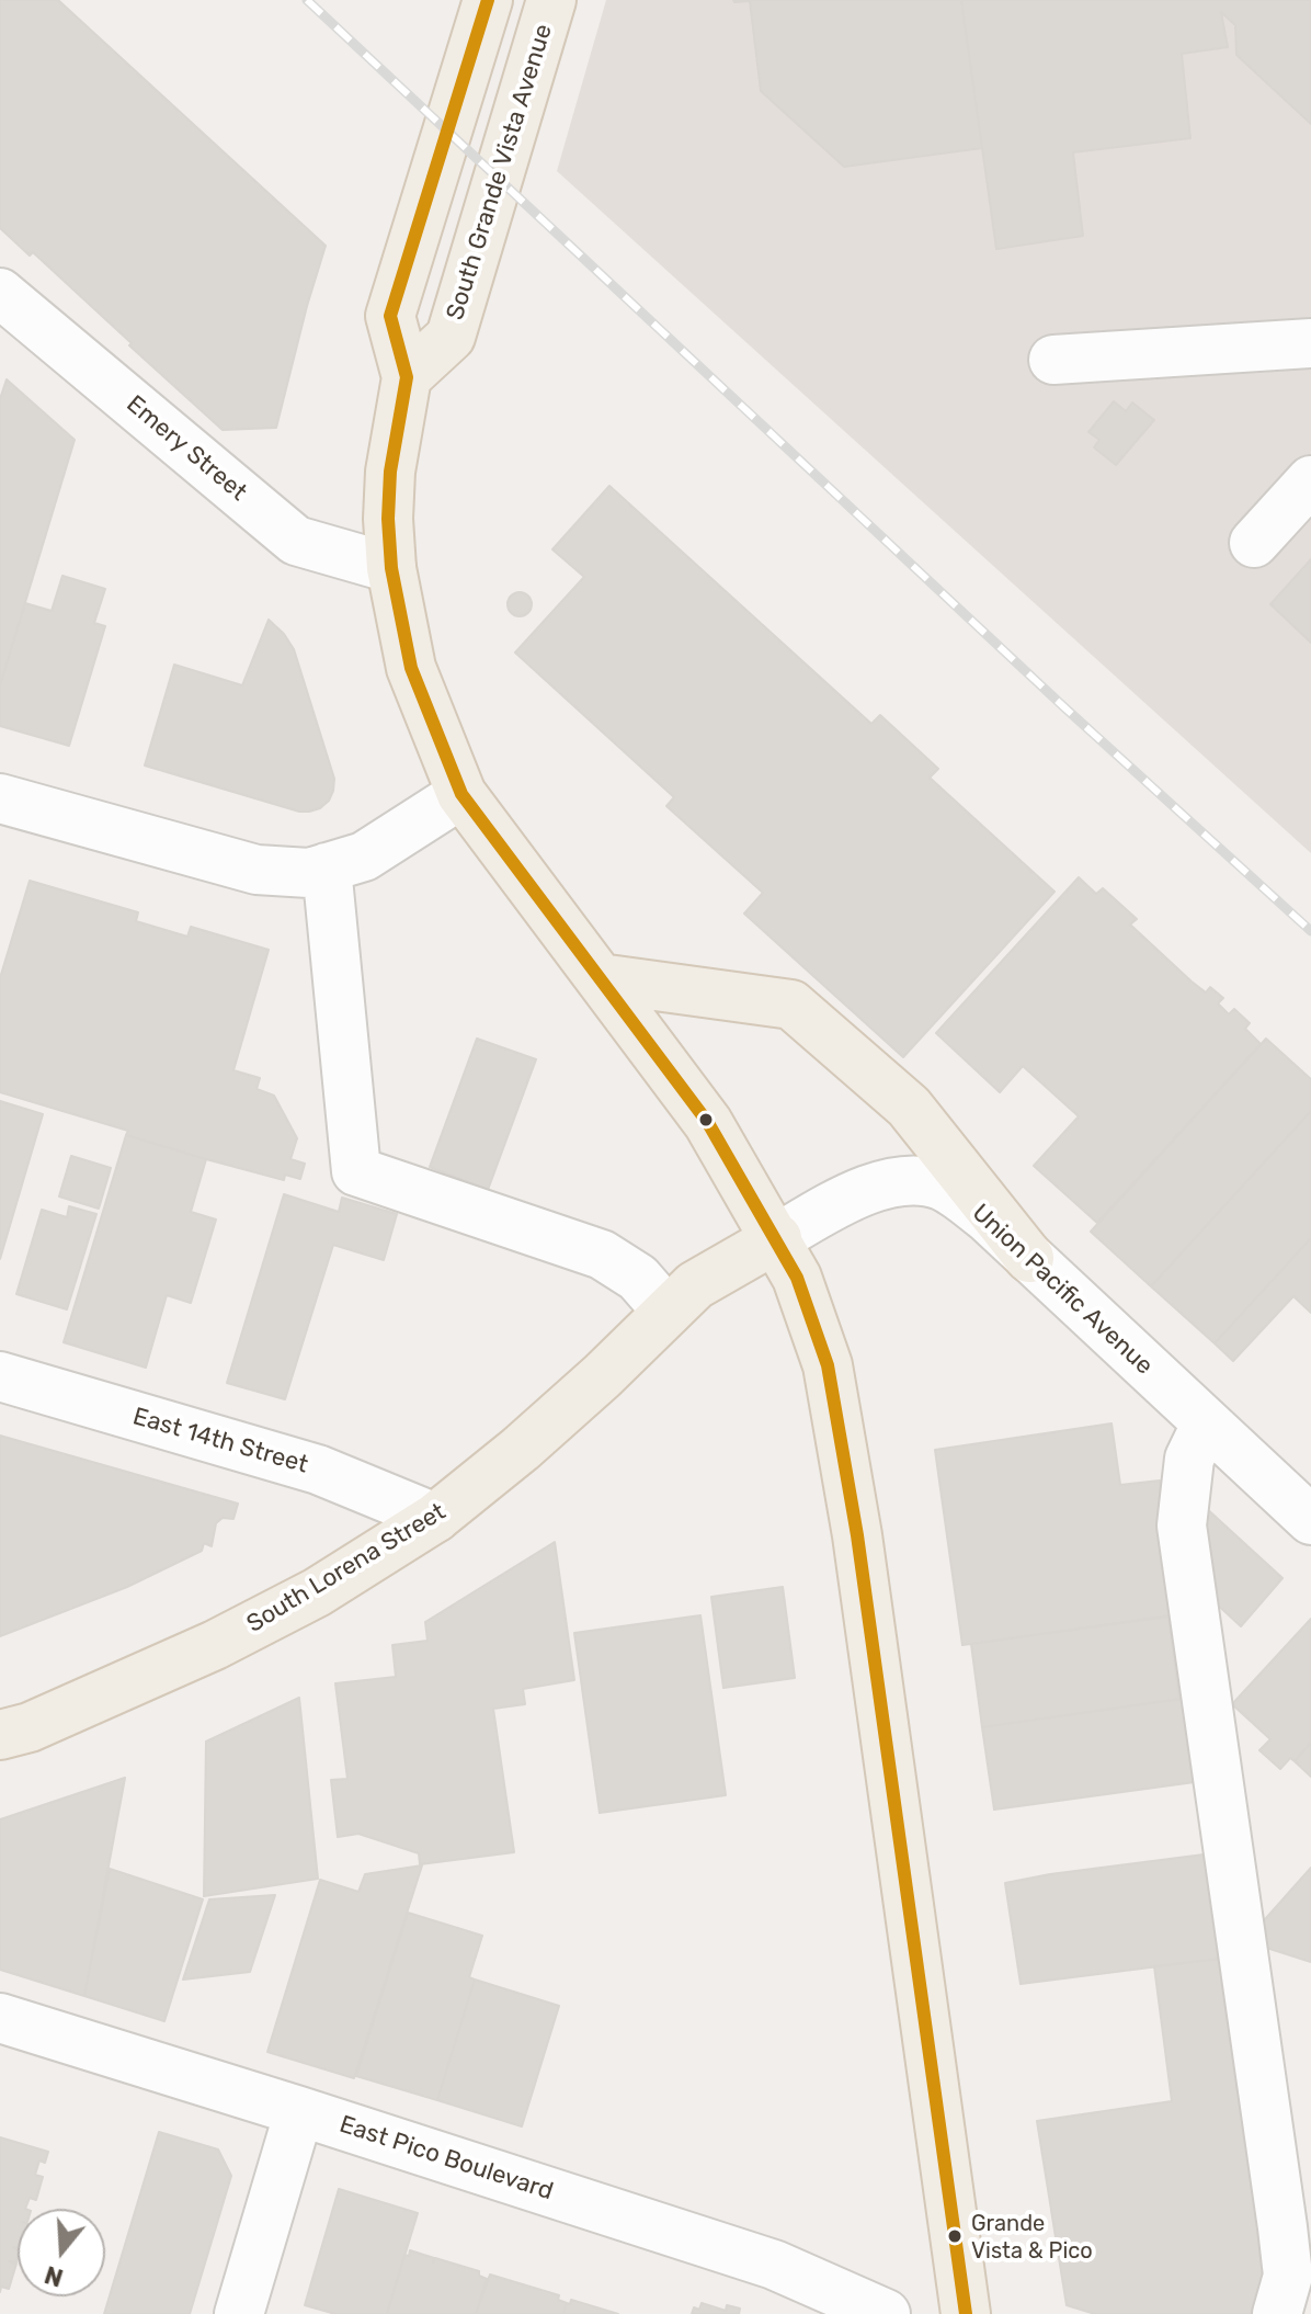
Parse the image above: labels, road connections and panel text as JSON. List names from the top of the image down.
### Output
{
  "streets": {
    "main road": ["South Grande Vista Avenue", "South Lorena Street"],
    "street": [
      "Emery Street",
      "Union Pacific Avenue",
      "East 14th Street",
      "East Pico Boulevard"
    ]
  },
  "crossings": [
    ["Union Pacific Avenue", "South Lorena Street"],
    ["East 14th Street", "South Lorena Street"]
  ],
  "places": ["Grande Vista & Pico"],
  "north": "bottom"
}
